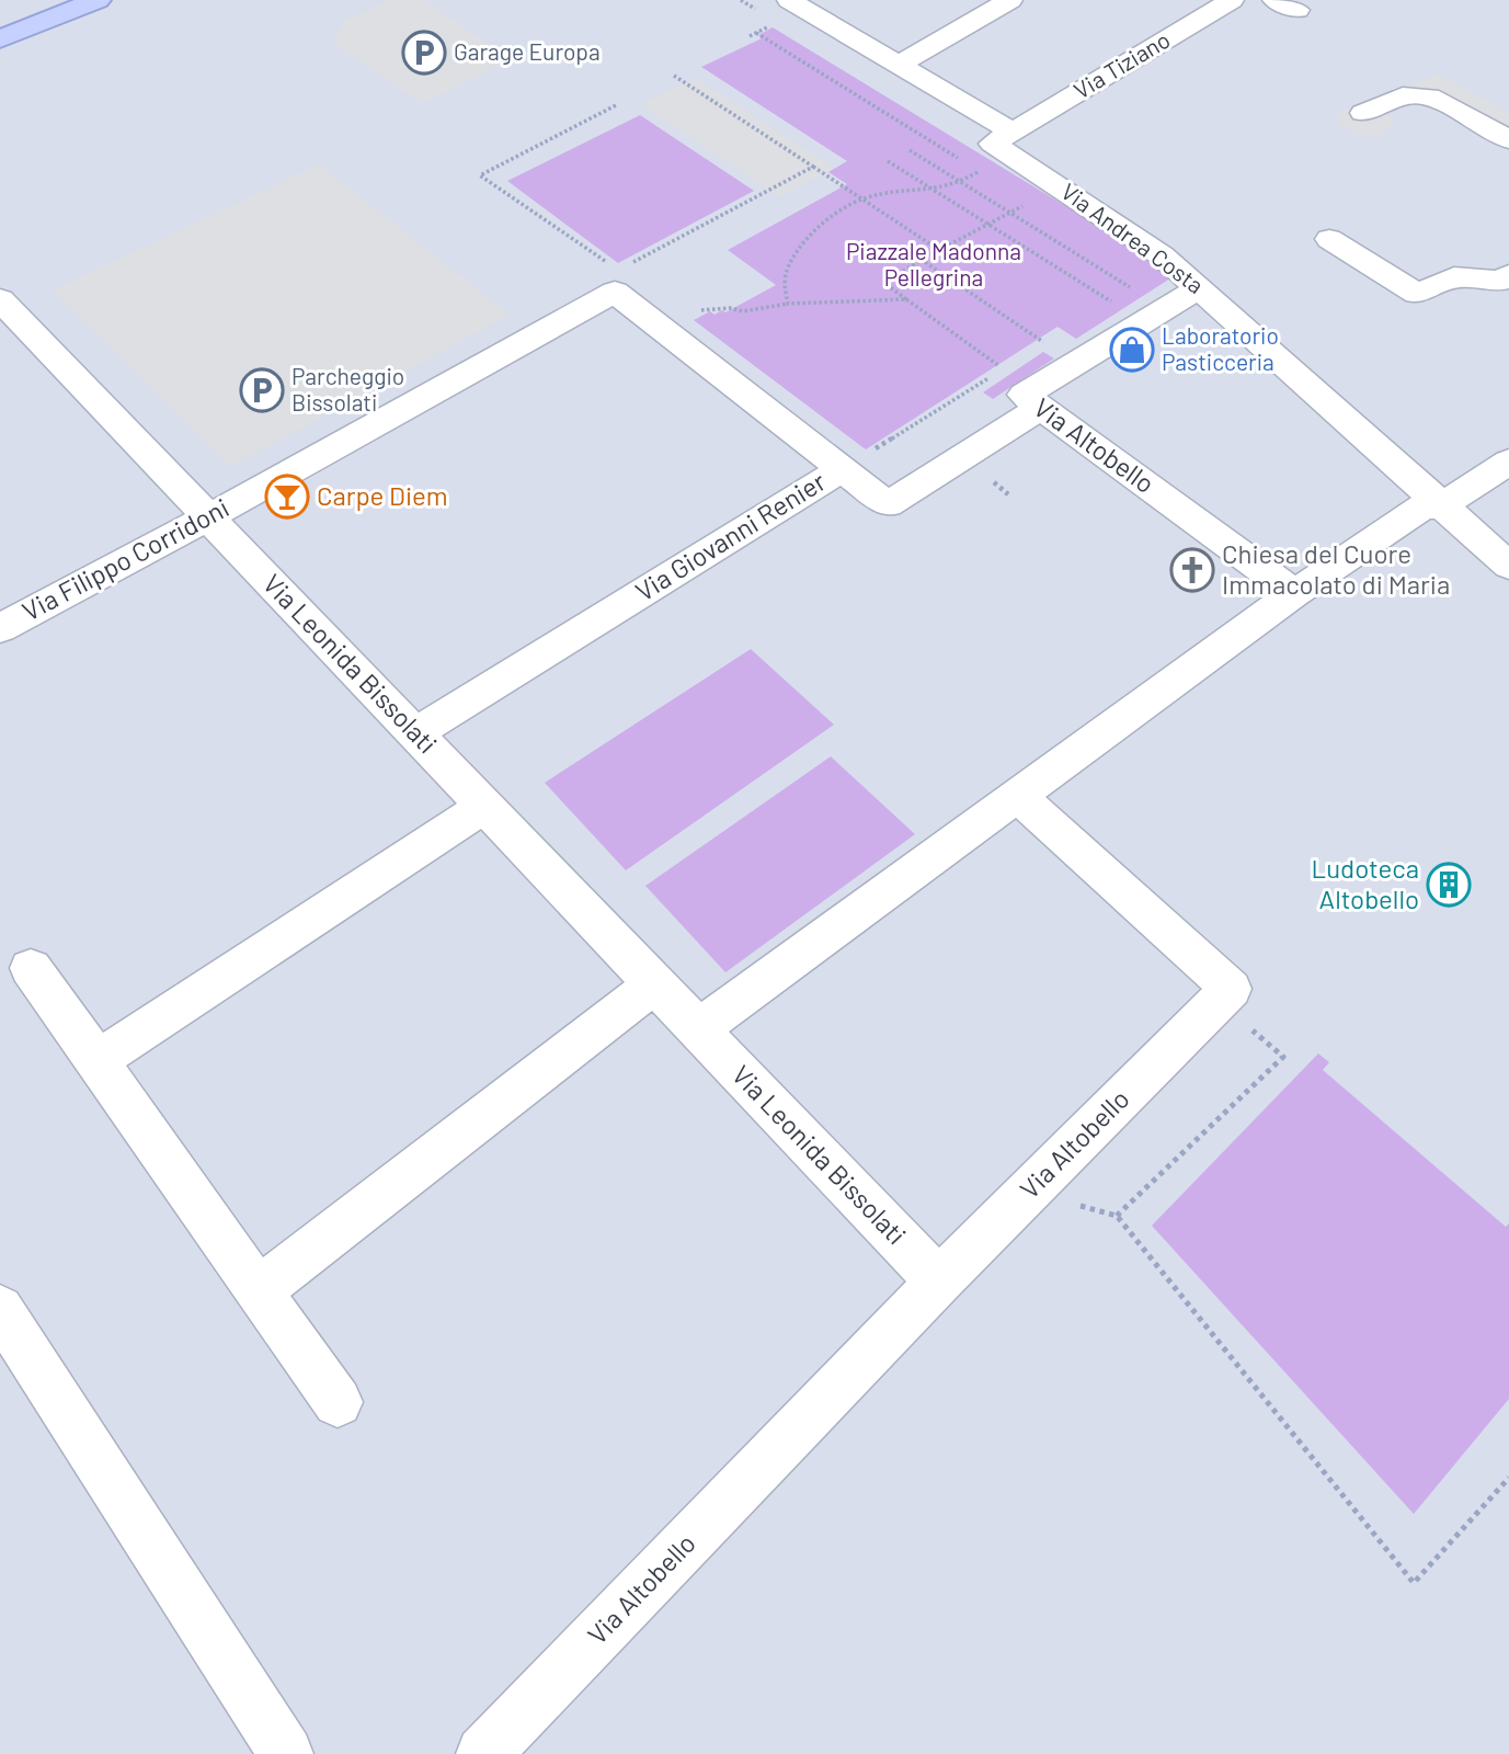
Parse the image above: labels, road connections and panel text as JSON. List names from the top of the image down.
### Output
{
  "streets": {
    "street": [
      "Via Tiziano",
      "Via Andrea Costa",
      "Via Altobello",
      "Via Giovanni Renier",
      "Via Filippo Corridoni",
      "Via Leonida Bissolati"
    ]
  },
  "crossings": [
    ["Via Tiziano", "Via Andrea Costa"],
    ["Via Andrea Costa", "Via Altobello"],
    ["Via Altobello", "Via Leonida Bissolati"],
    ["Via Giovanni Renier", "Via Filippo Corridoni"],
    ["Via Giovanni Renier", "Via Leonida Bissolati"],
    ["Via Filippo Corridoni", "Via Leonida Bissolati"]
  ],
  "parks": ["Piazzale Madonna Pellegrina"],
  "places": {
    "parking": ["Garage Europa", "Parcheggio Bissolati"],
    "shop": ["Laboratorio Pasticceria"],
    "bar": ["Carpe Diem"],
    "church": ["Chiesa del Cuore Immacolato di Maria"],
    "building": ["Ludoteca Altobello"]
  }
}
